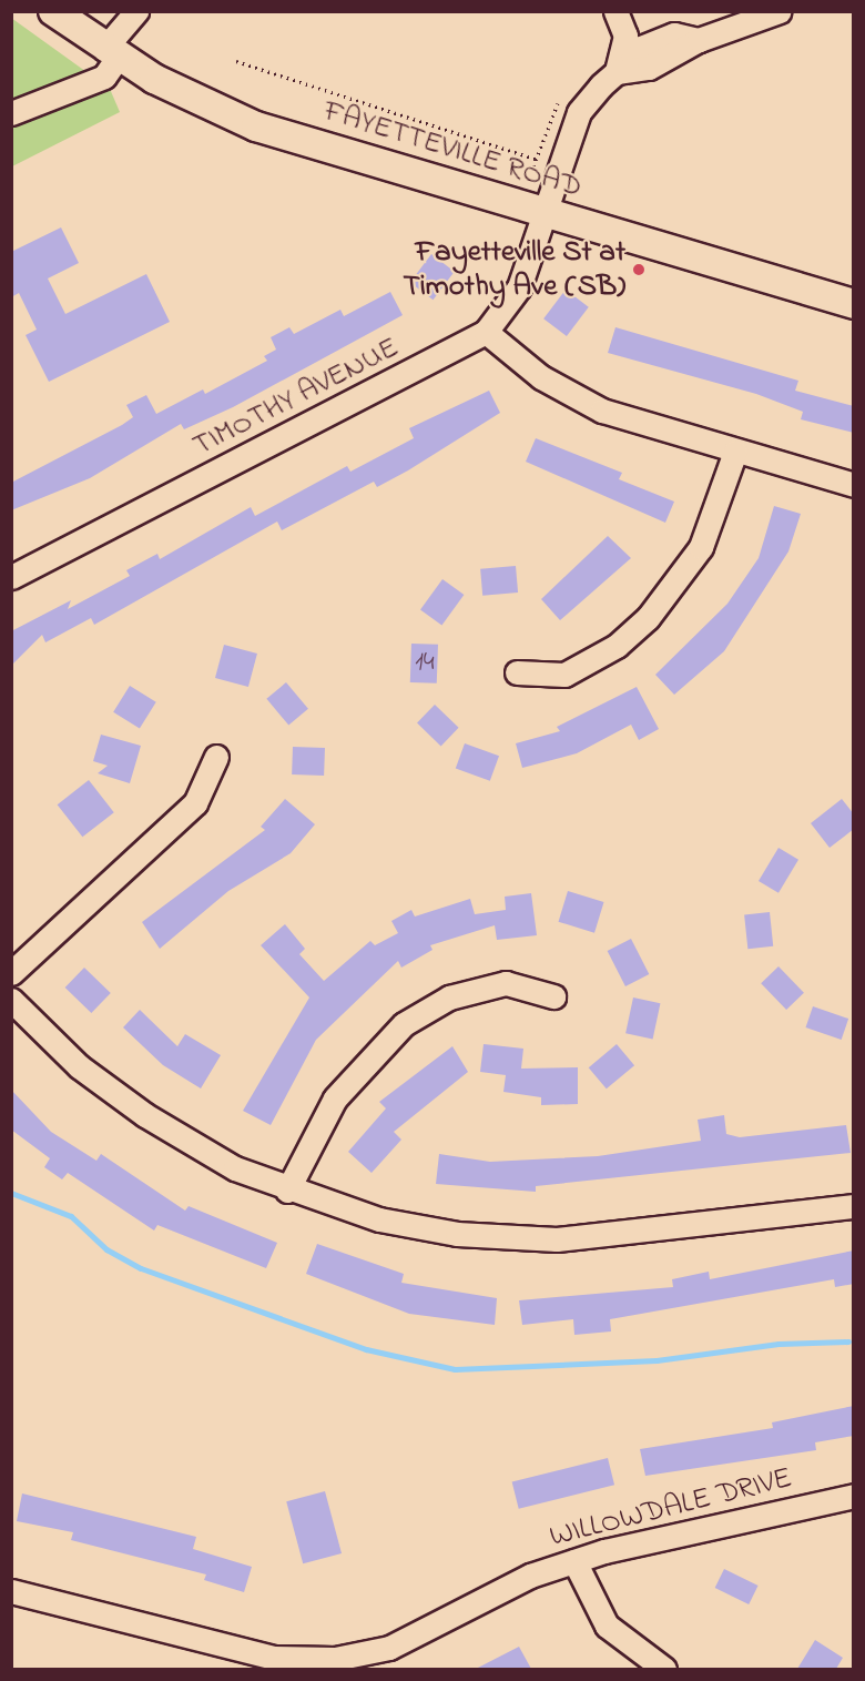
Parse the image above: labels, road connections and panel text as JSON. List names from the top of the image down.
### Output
{
  "streets": {
    "main road": ["FAYETTEVILLE ROAD"],
    "street": ["TIMOTHY AVENUE", "WILLOWDALE DRIVE"]
  },
  "crossings": [
    ["FAYETTEVILLE ROAD", "TIMOTHY AVENUE"]
  ],
  "places": ["Fayetteville St at Timothy Ave (SB)"],
  "house_numbers": ["14"]
}
